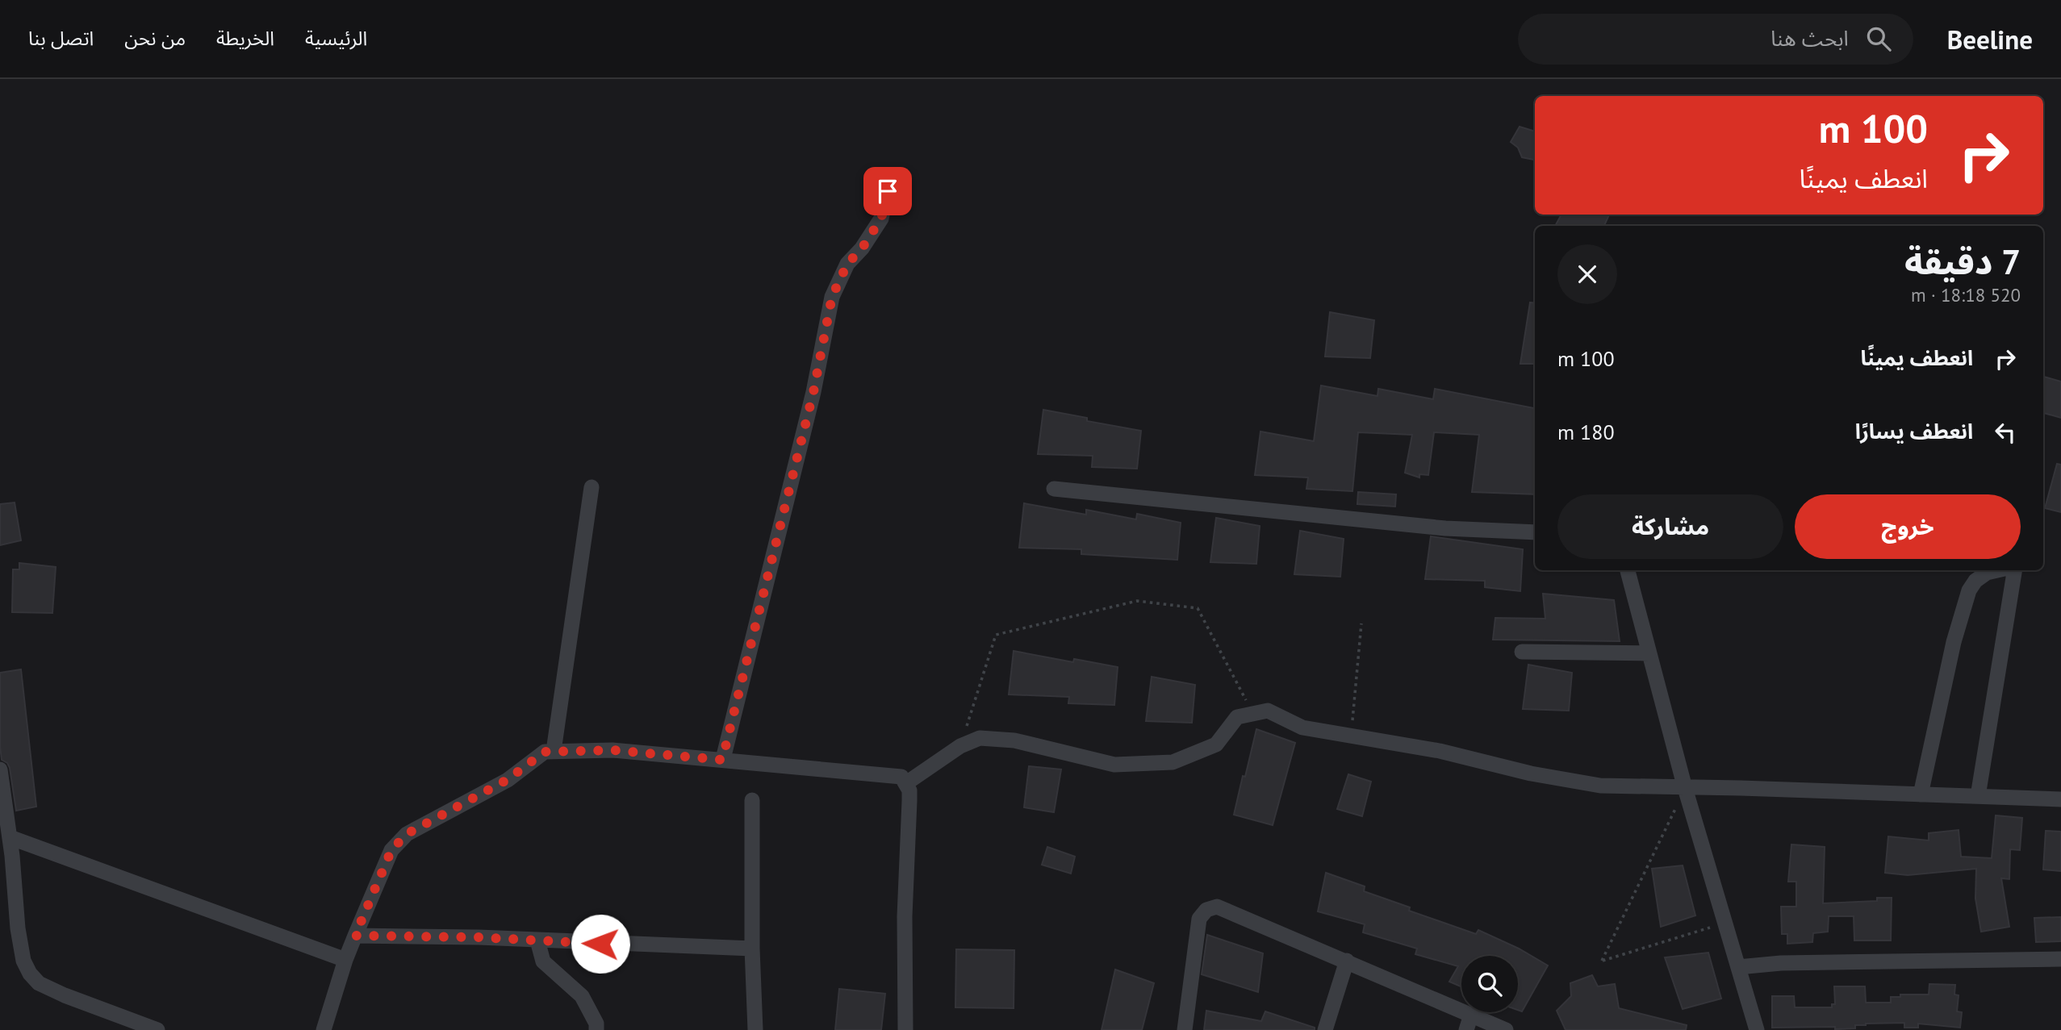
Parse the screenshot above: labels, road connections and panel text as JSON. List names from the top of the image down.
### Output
{
  "page": {
    "header": "Beeline",
    "search": "ابحث هنا",
    "nav": [
      "الرئيسية",
      "الخريطة",
      "من نحن",
      "اتصل بنا"
    ],
    "turn": ["100 m", "انعطف يمينًا"],
    "heading": ["7 دقيقة", "520 m · 18:18"],
    "list": [
      {
        "name": "انعطف يمينًا",
        "value": "100 m"
      },
      {
        "name": "انعطف يسارًا",
        "value": "180 m"
      }
    ],
    "buttons": ["خروج", "مشاركة"]
  }
}
